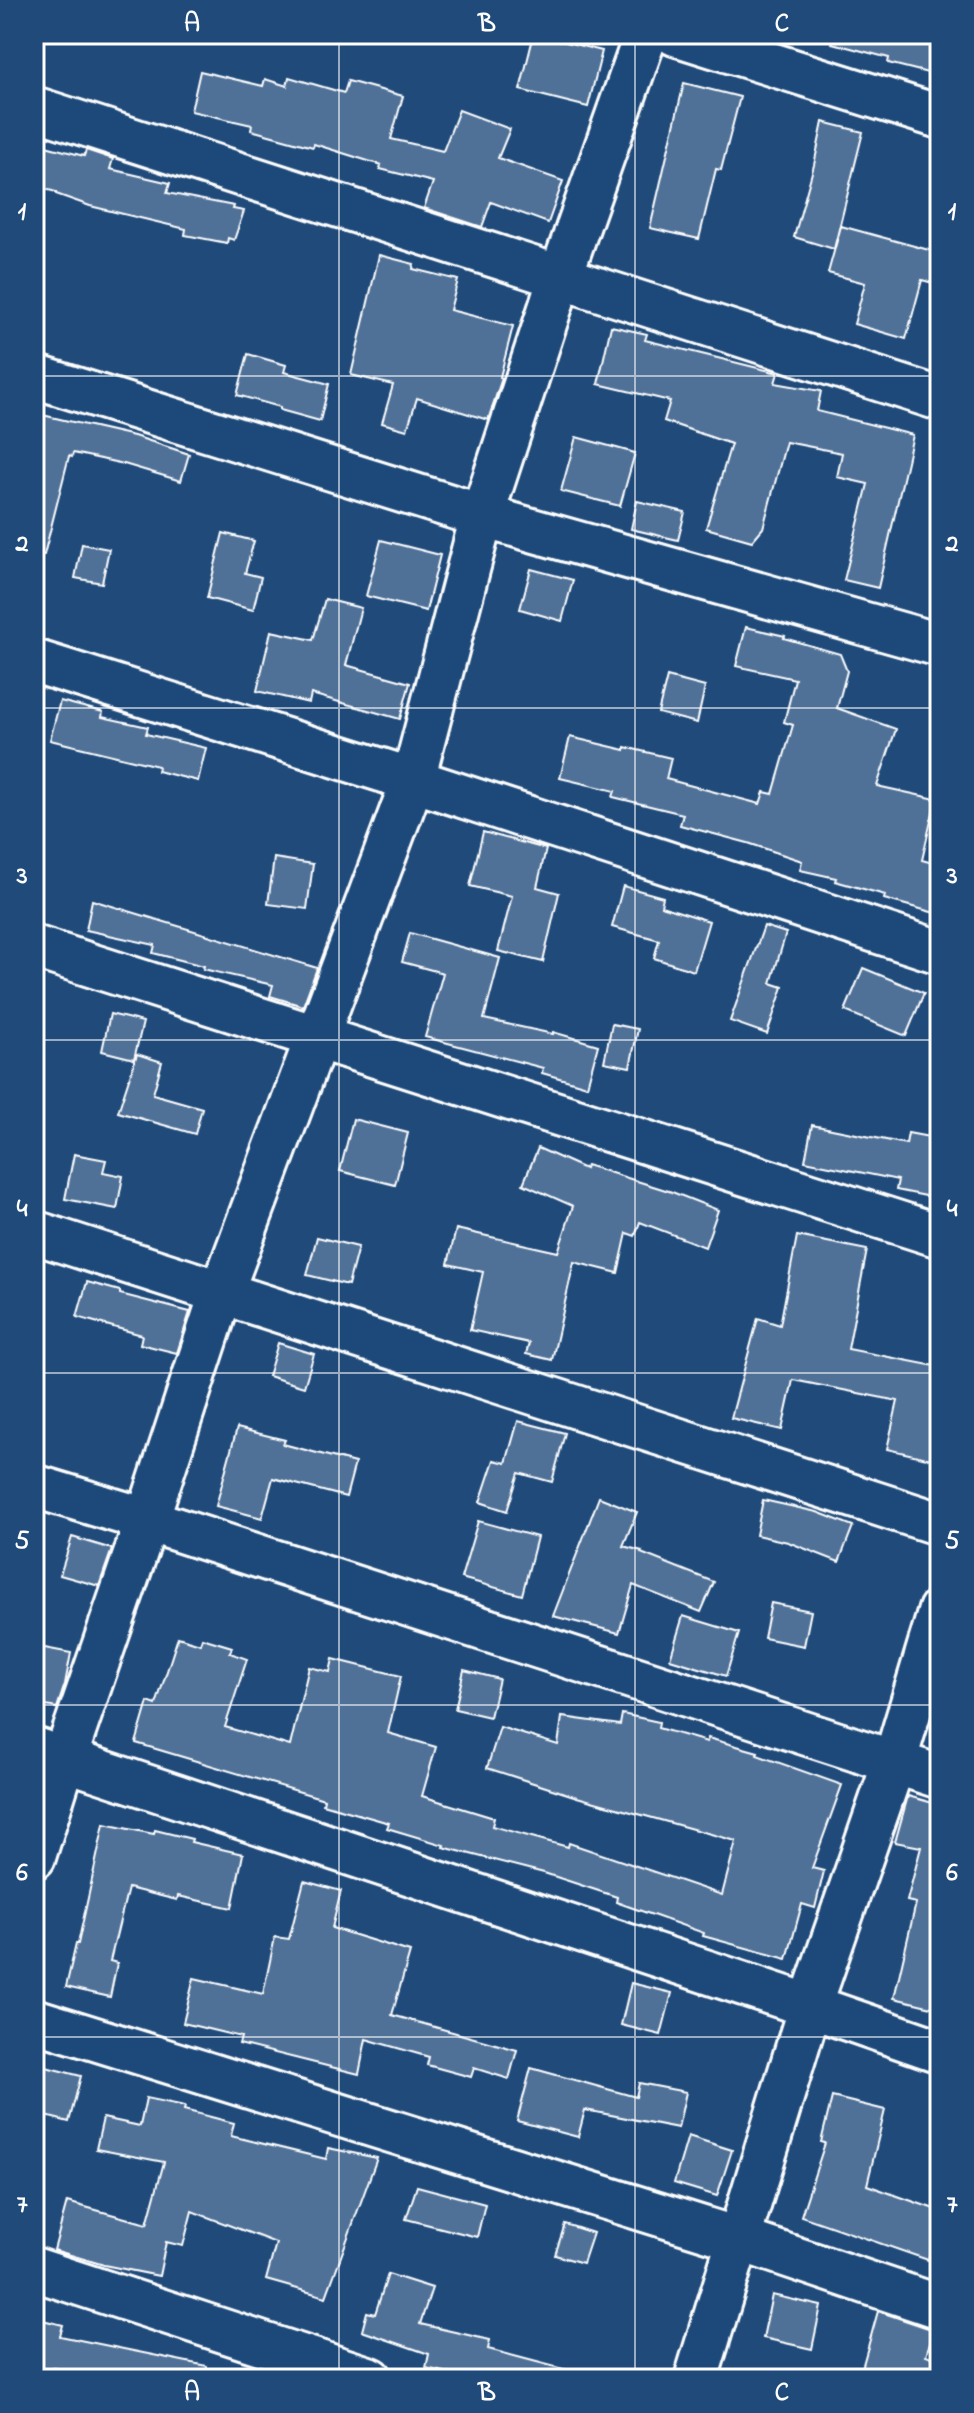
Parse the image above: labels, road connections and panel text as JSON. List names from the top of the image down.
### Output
{
  "grid": {
    "columns": ["A", "B", "C"],
    "rows": [
      "1",
      "2",
      "3",
      "4",
      "5",
      "6",
      "7"
    ]
  }
}
